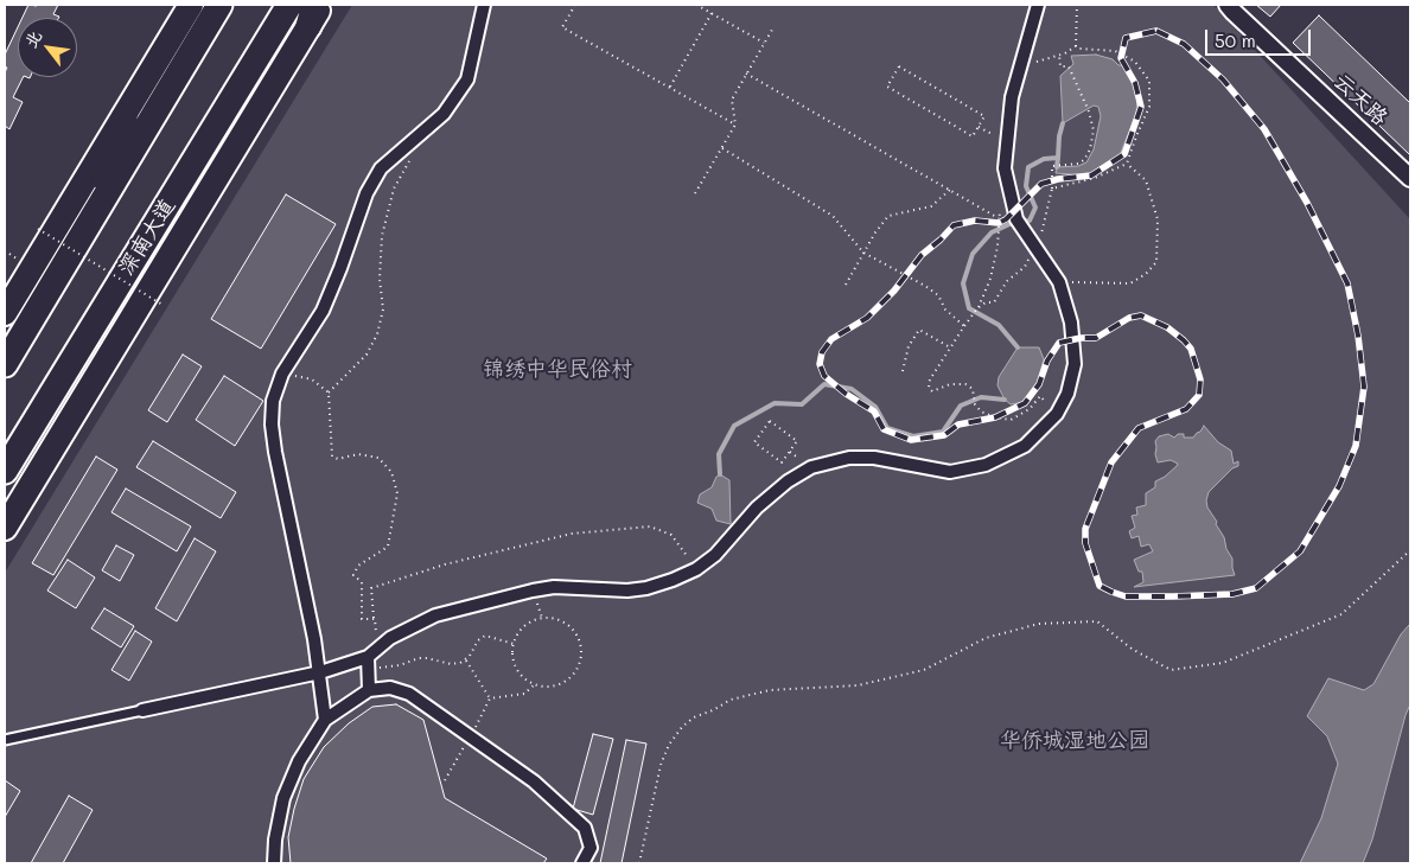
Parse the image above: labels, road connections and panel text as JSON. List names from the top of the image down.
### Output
{
  "streets": {
    "main road": ["深南大道"],
    "street": ["云天路"]
  },
  "parks": ["锦绣中华民俗村", "华侨城湿地公园"],
  "scale_bar": "50 m",
  "north": "top left"
}
